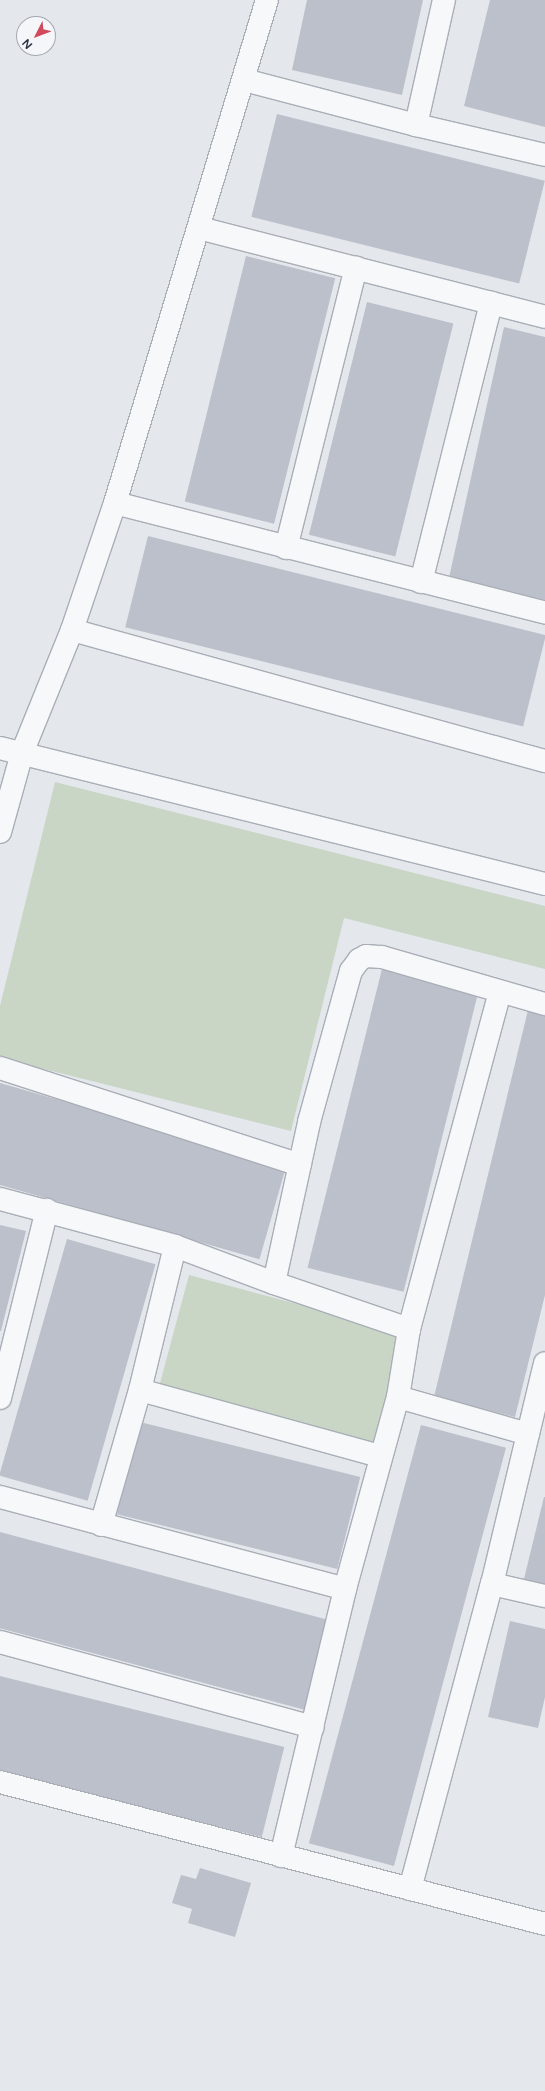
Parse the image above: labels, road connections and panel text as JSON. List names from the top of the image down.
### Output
{
  "north": "bottom left"
}
